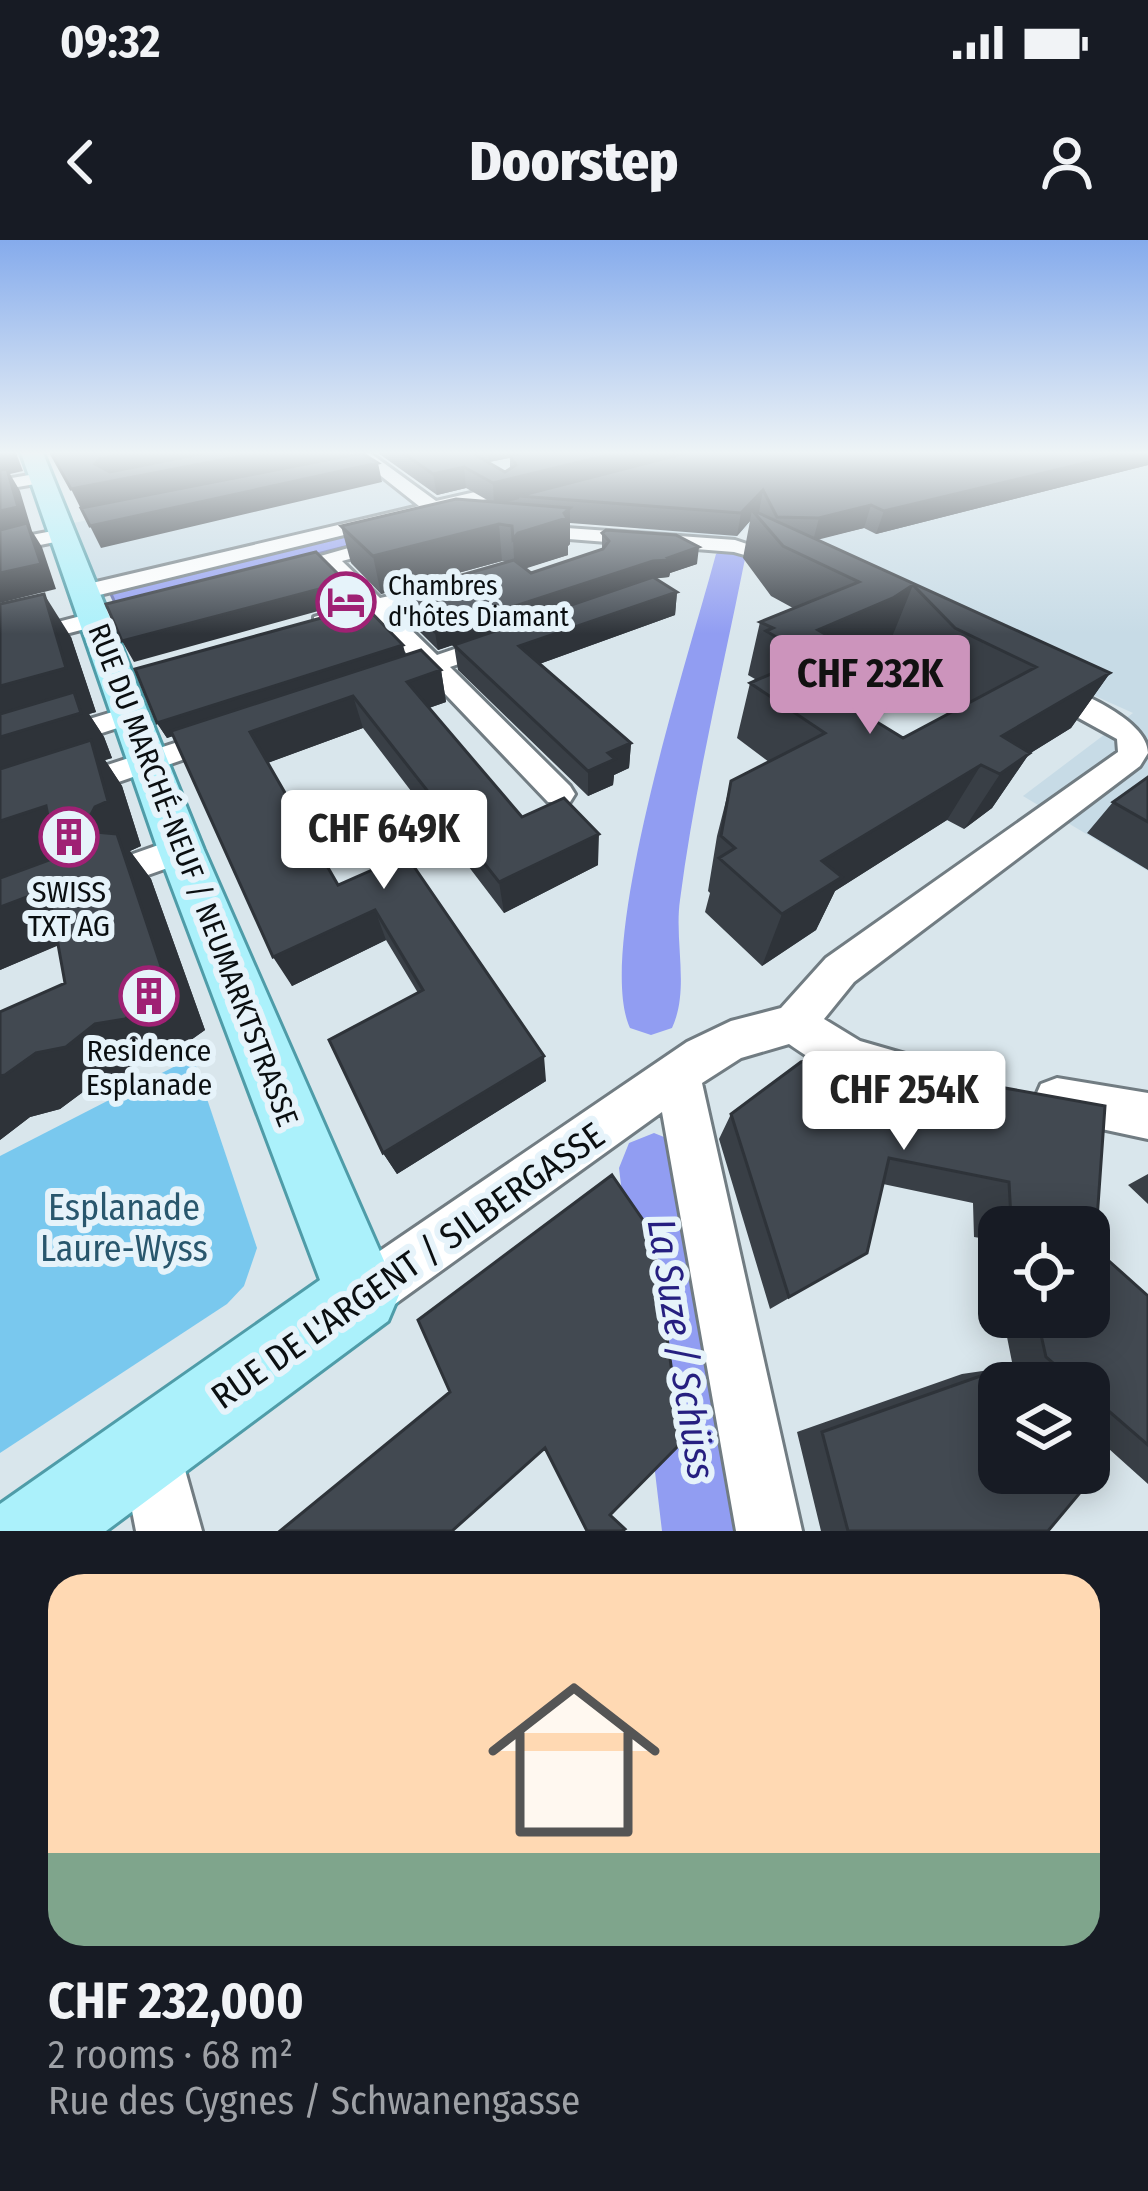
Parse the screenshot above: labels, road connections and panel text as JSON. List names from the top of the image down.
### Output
{
  "streets": {
    "main road": ["RUE DU MARCHÉ-NEUF / NEUMARKTSTRASSE", "RUE DE L'ARGENT / SILBERGASSE"]
  },
  "crossings": [
    ["RUE DU MARCHÉ-NEUF / NEUMARKTSTRASSE", "RUE DE L'ARGENT / SILBERGASSE"]
  ],
  "water": ["La Suze / Schüss"],
  "parks": ["Esplanade Laure-Wyss"],
  "places": {
    "hotel": ["Chambres d'hôtes Diamant"],
    "building": ["SWISS TXT AG", "Residence Esplanade"]
  },
  "page": {
    "status": "09:32",
    "header": "Doorstep",
    "price": ["CHF 232K", "CHF 649K", "CHF 254K"],
    "list": [
      {
        "name": "CHF 232,000",
        "note": "2 rooms · 68 m² · Rue des Cygnes / Schwanengasse"
      }
    ]
  }
}
